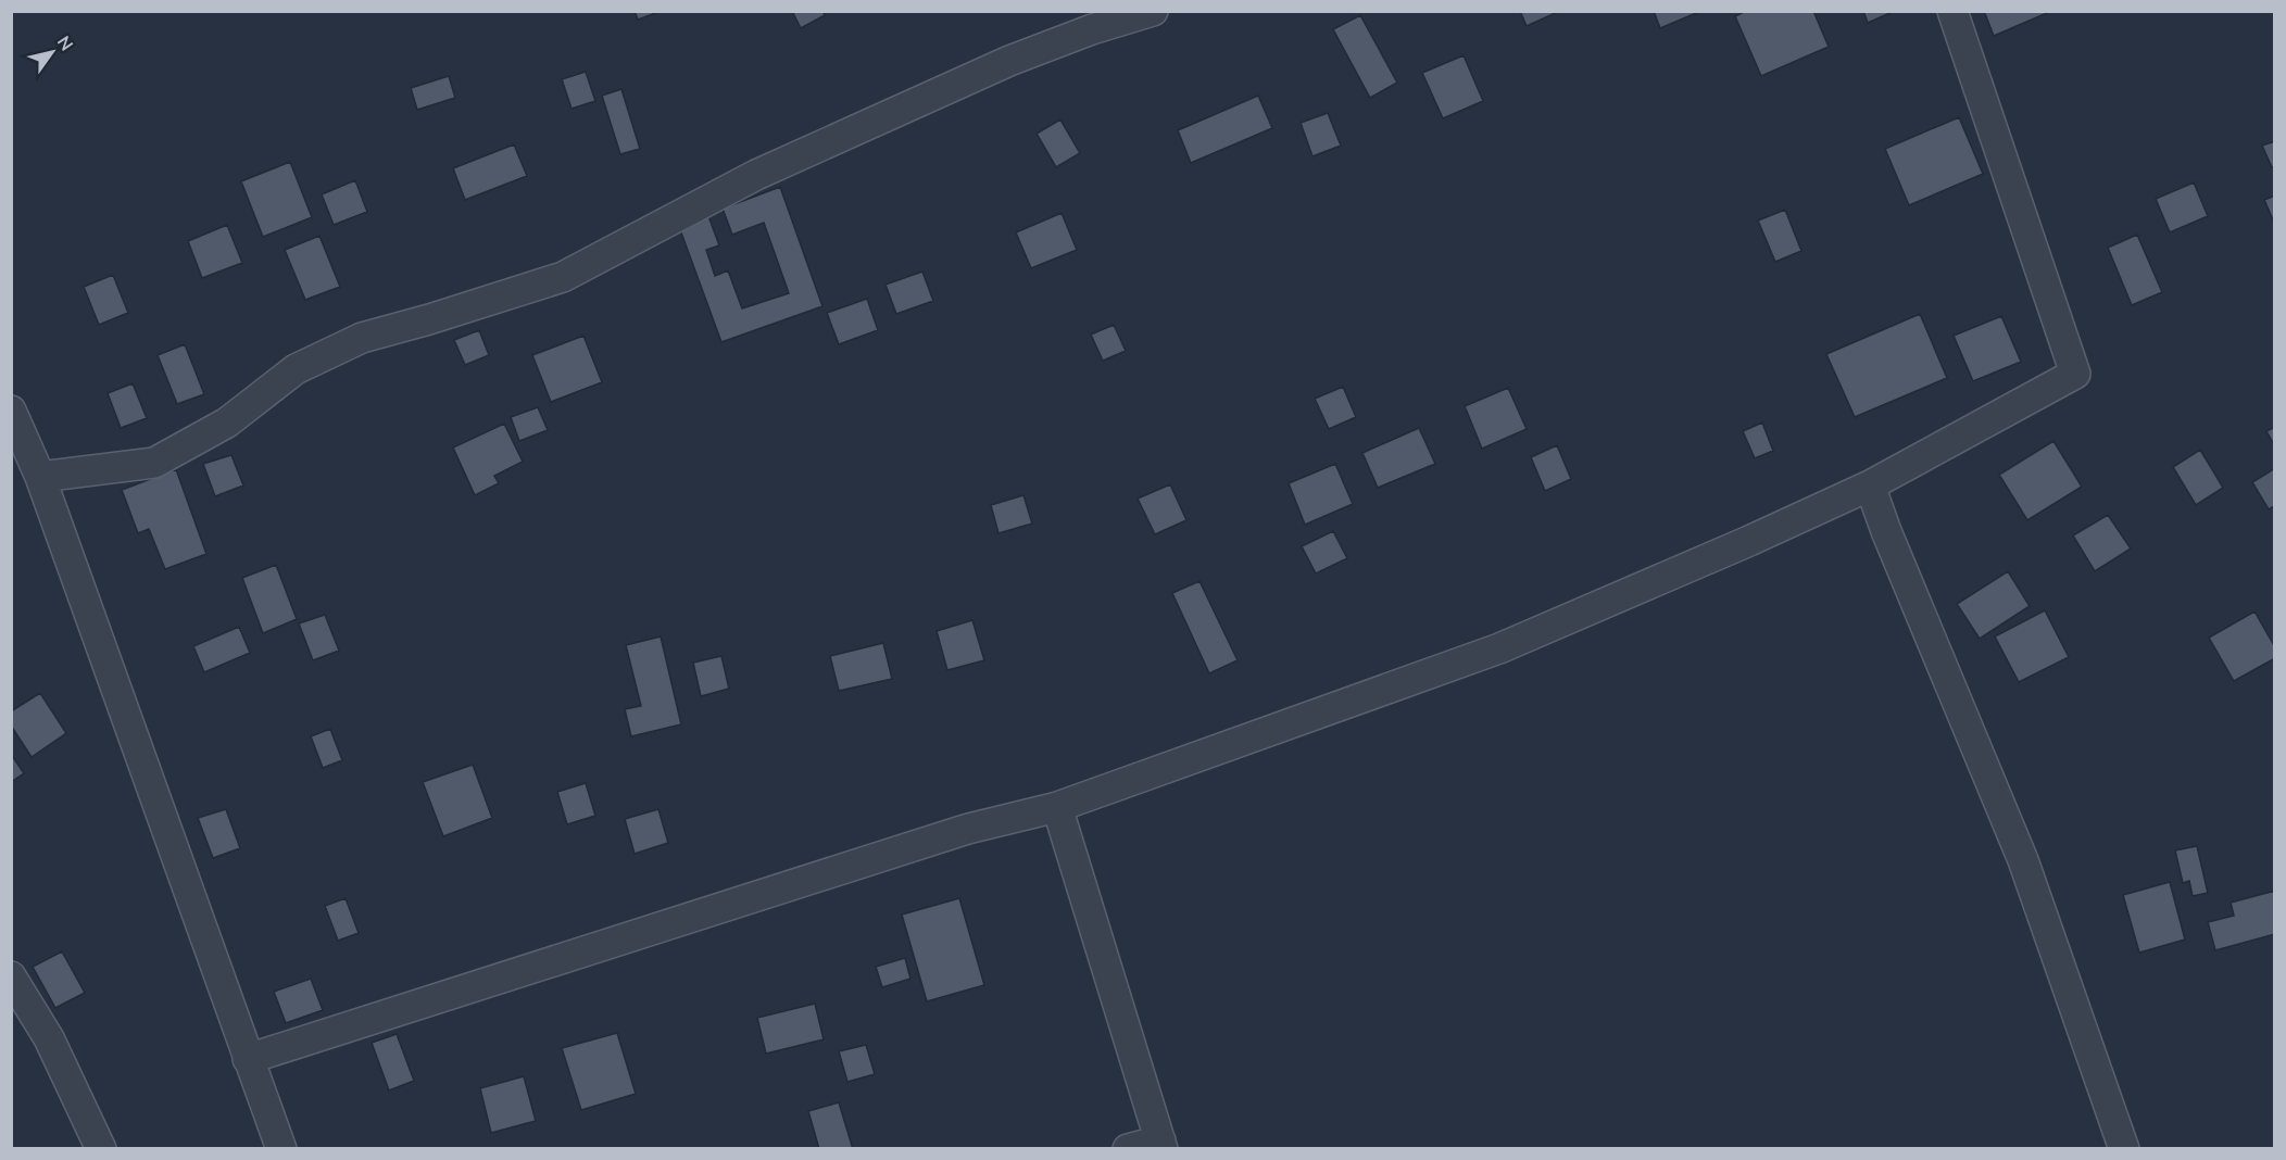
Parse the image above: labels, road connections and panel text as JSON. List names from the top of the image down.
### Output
{
  "north": "top right"
}
